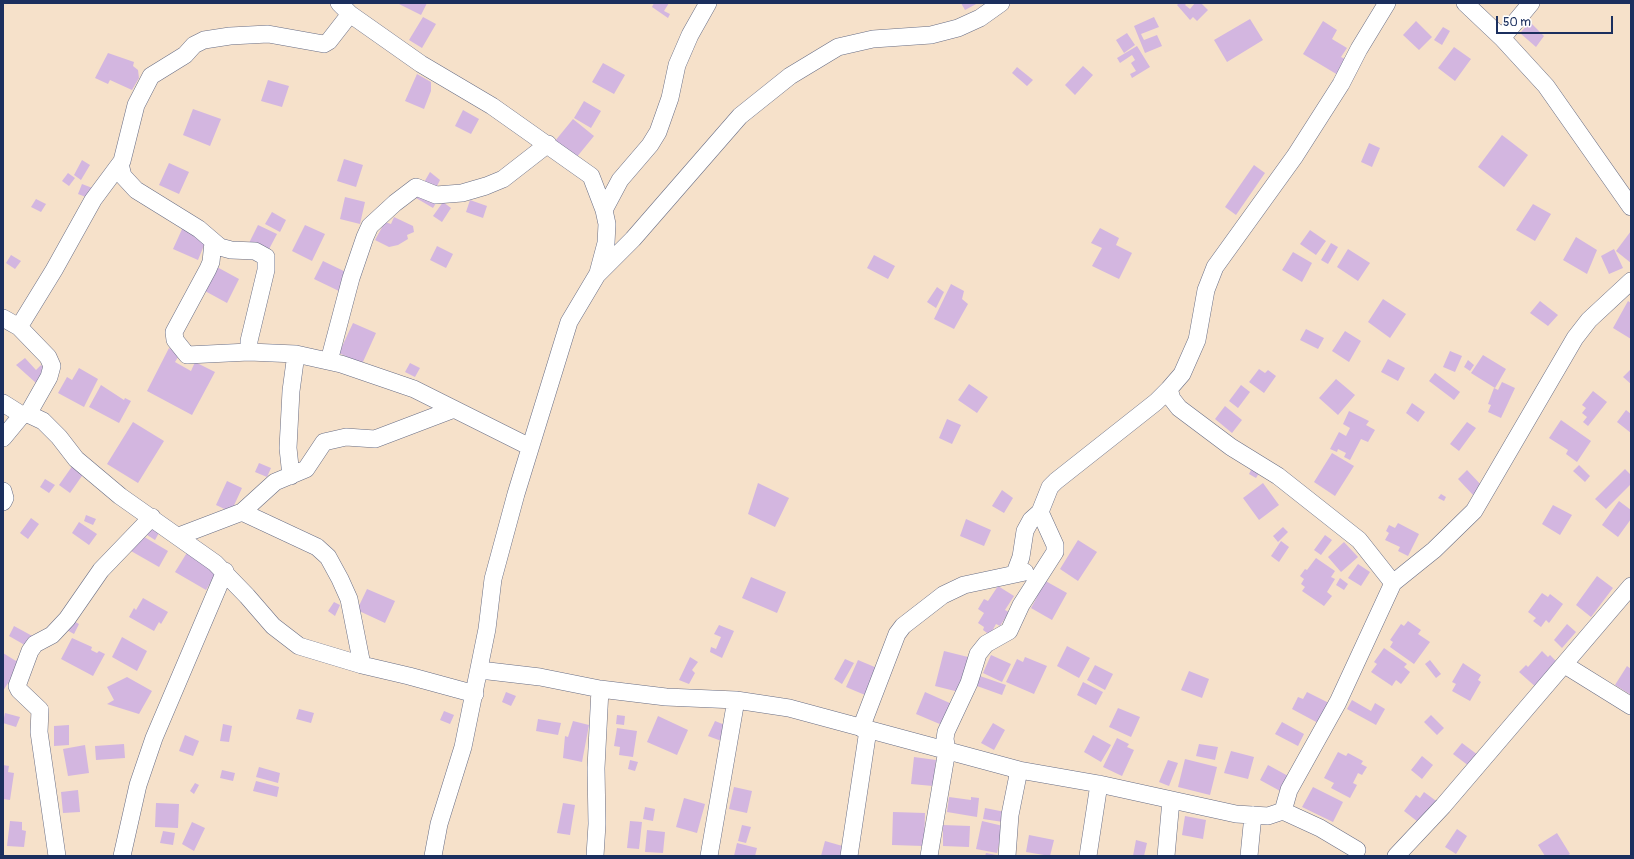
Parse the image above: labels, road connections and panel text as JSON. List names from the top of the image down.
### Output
{
  "scale_bar": "50 m"
}
